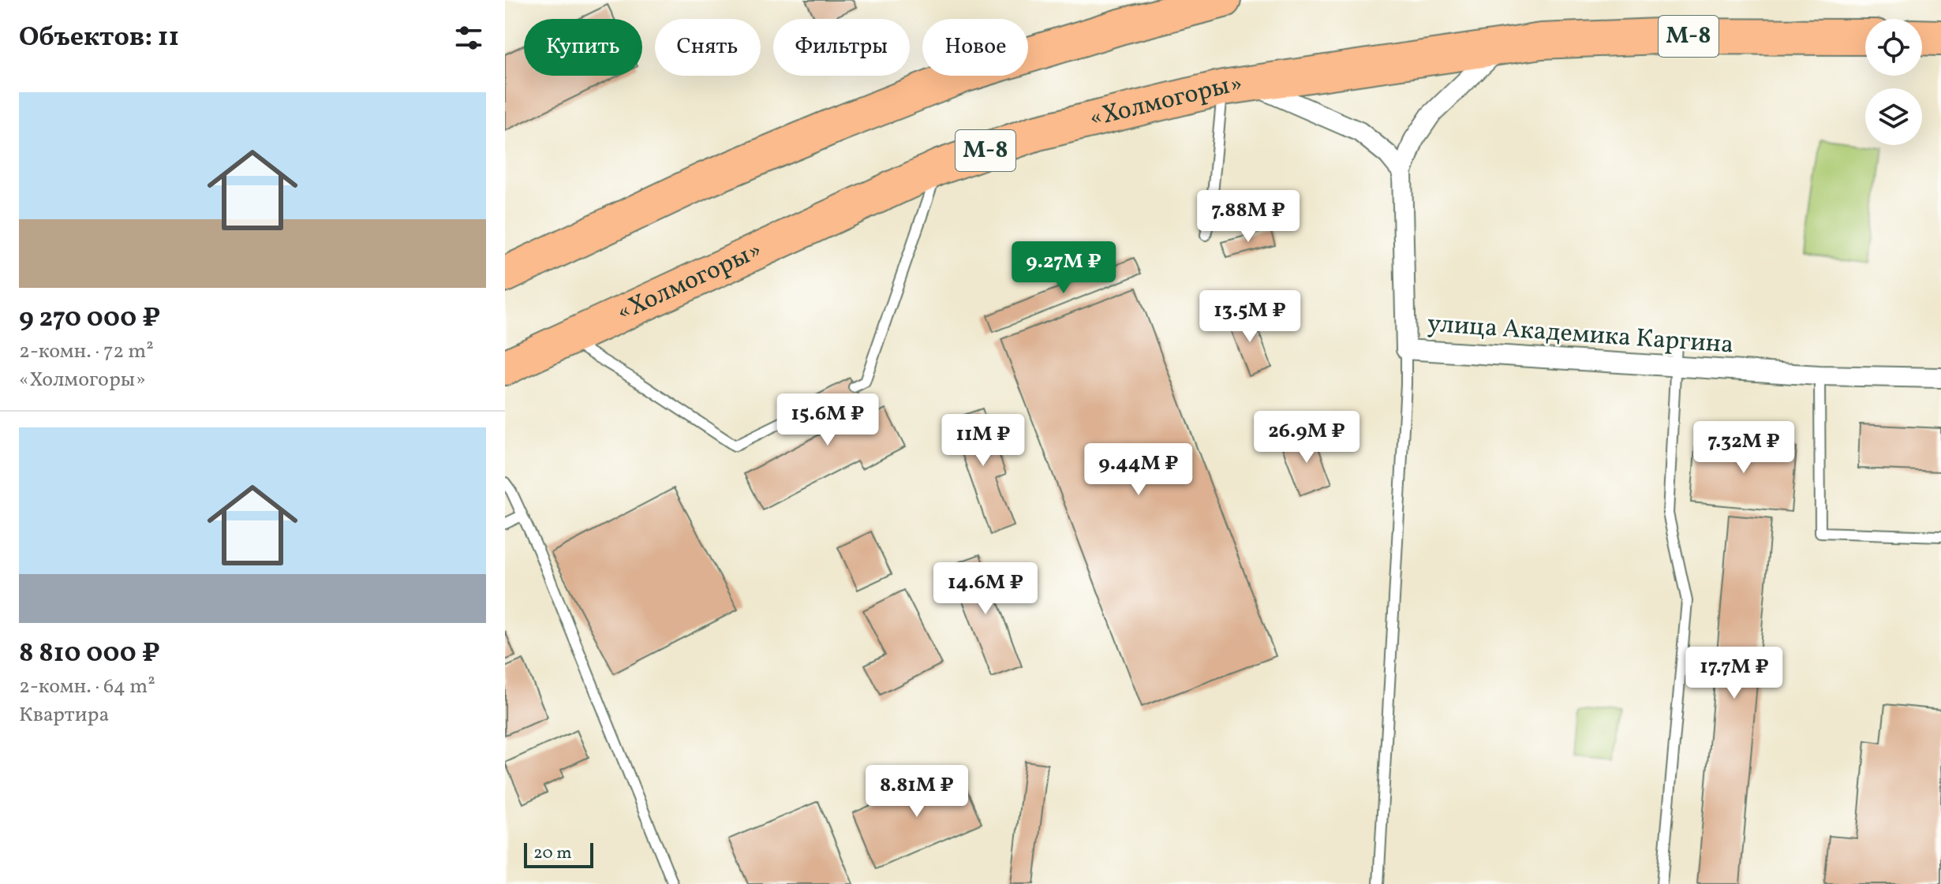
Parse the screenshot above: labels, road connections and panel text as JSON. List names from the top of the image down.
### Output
{
  "streets": {
    "highway": ["М-8", "«Холмогоры»"],
    "street": ["улица Академика Каргина"]
  },
  "crossings": [
    ["«Холмогоры»", "улица Академика Каргина"]
  ],
  "scale_bar": "20 m",
  "page": {
    "heading": "Объектов: 11",
    "chip": [
      "Купить",
      "Снять",
      "Фильтры",
      "Новое"
    ],
    "list": [
      {
        "name": "9 270 000 ₽",
        "note": "2-комн. · 72 m² · «Холмогоры»"
      },
      {
        "name": "8 810 000 ₽",
        "note": "2-комн. · 64 m² · Квартира"
      }
    ],
    "price": [
      "7.88M ₽",
      "9.27M ₽",
      "13.5M ₽",
      "15.6M ₽",
      "26.9M ₽",
      "11M ₽",
      "7.32M ₽",
      "9.44M ₽",
      "14.6M ₽",
      "17.7M ₽",
      "8.81M ₽"
    ],
    "scale": "20 m"
  }
}
